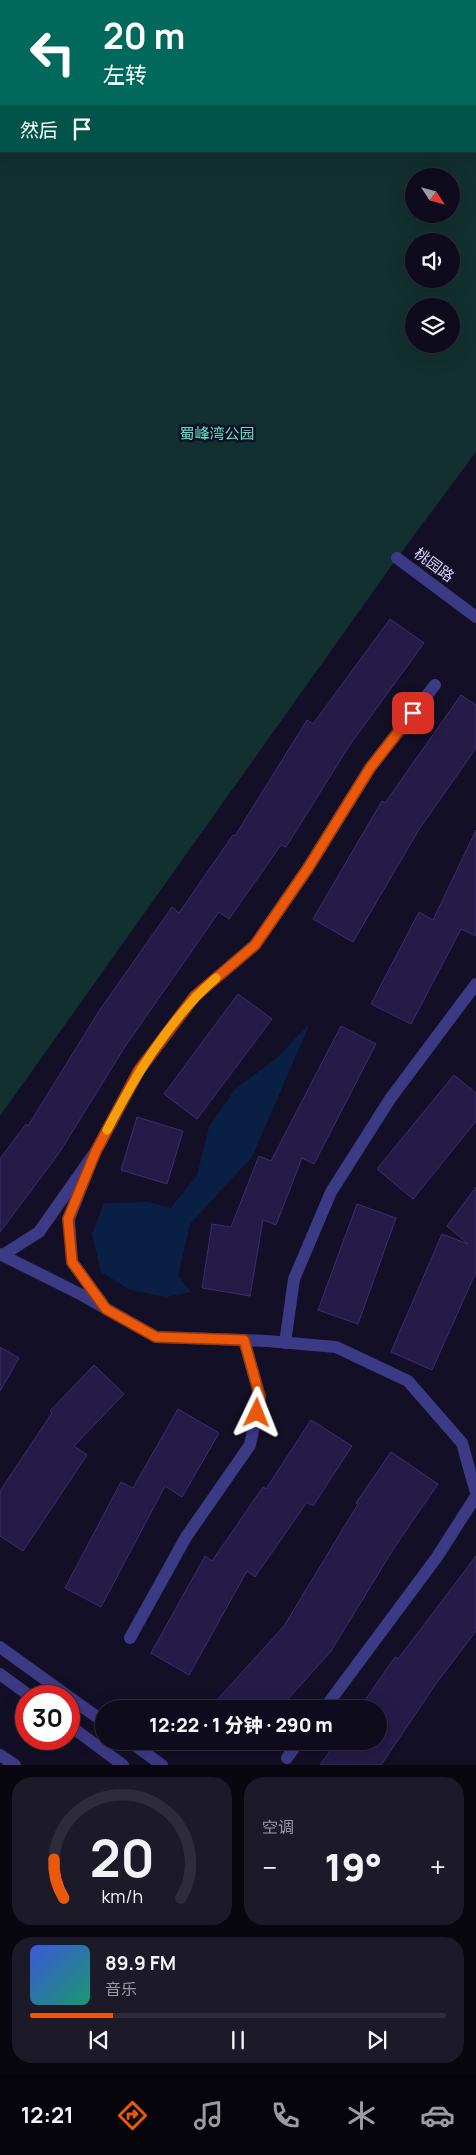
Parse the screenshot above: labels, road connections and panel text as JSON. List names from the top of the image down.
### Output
{
  "streets": {
    "street": ["桃园路"]
  },
  "parks": ["蜀峰湾公园"],
  "north": "bottom right",
  "page": {
    "turn": ["20 m", "左转"],
    "then": "然后",
    "limit": "30",
    "trip": "12:22 · 1 分钟 · 290 m",
    "tile": "空调",
    "heat": ["−", "19°", "+"],
    "song": ["89.9 FM", "音乐"],
    "tabs": "12:21",
    "gauge": ["20", "km/h"]
  }
}
